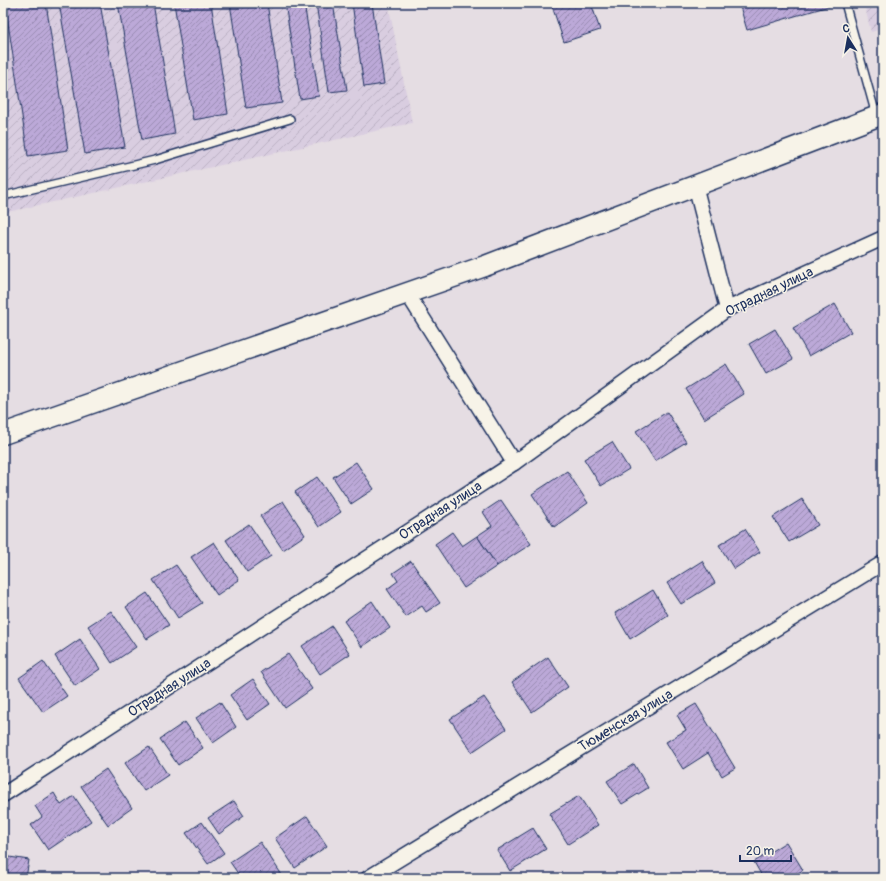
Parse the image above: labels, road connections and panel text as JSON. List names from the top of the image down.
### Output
{
  "streets": {
    "street": ["Отрадная улица", "Тюменская улица"]
  },
  "scale_bar": "20 m",
  "north": "top"
}
